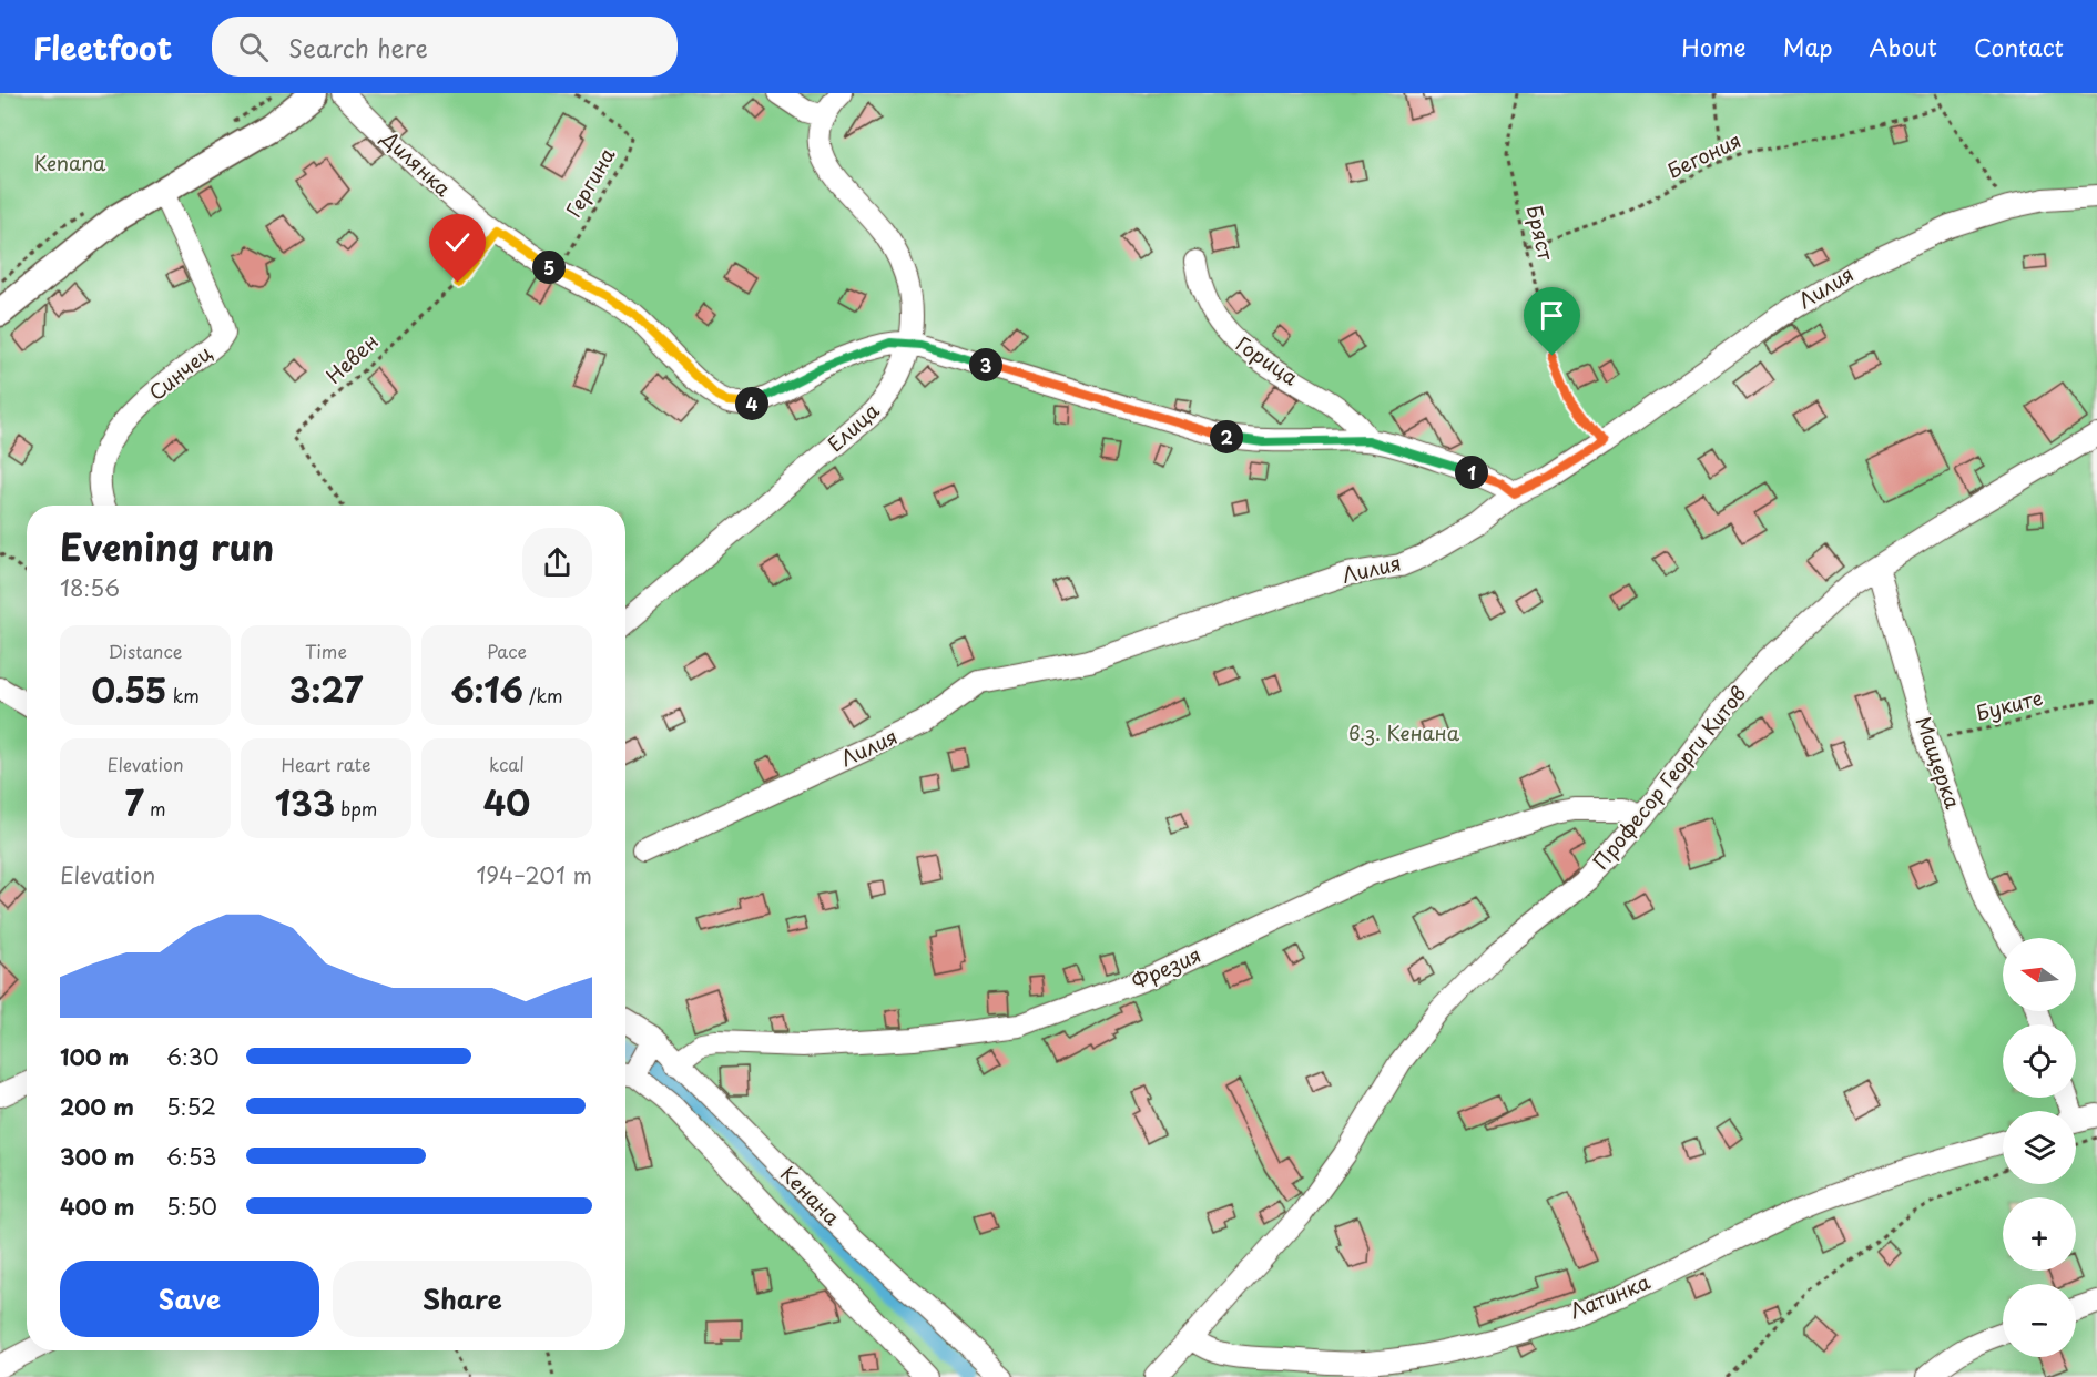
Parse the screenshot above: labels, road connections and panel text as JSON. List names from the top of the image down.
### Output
{
  "streets": {
    "street": [
      "Дилянка",
      "Лилия",
      "Горица",
      "Синчец",
      "Елица",
      "Мащерка",
      "Професор Георги Китов",
      "Фрезия",
      "Кенана",
      "Латинка"
    ],
    "path": [
      "Бегония",
      "Гергина",
      "Бряст",
      "Невен",
      "Буките"
    ]
  },
  "crossings": [
    ["Бегония", "Бряст"],
    ["Дилянка", "Гергина"],
    ["Дилянка", "Лилия"],
    ["Дилянка", "Невен"],
    ["Дилянка", "Горица"],
    ["Дилянка", "Елица"],
    ["Бряст", "Лилия"],
    ["Буките", "Мащерка"],
    ["Мащерка", "Професор Георги Китов"],
    ["Професор Георги Китов", "Фрезия"],
    ["Професор Георги Китов", "Латинка"],
    ["Фрезия", "Кенана"]
  ],
  "parks": ["Kenana", "в.з. Кенана"],
  "north": "left",
  "page": {
    "header": "Fleetfoot",
    "search": "Search here",
    "nav": [
      "Home",
      "Map",
      "About",
      "Contact"
    ],
    "pins": [
      "5",
      "3",
      "4",
      "2",
      "1"
    ],
    "heading": ["Evening run", "18:56"],
    "stats": [
      ["Distance", "0.55 km"],
      ["Time", "3:27"],
      ["Pace", "6:16 /km"],
      ["Elevation", "7 m"],
      ["Heart rate", "133 bpm"],
      ["kcal", "40"]
    ],
    "chart": ["Elevation", "194–201 m"],
    "map_buttons": ["+", "−"],
    "list": [
      {
        "name": "100 m",
        "note": "6:30"
      },
      {
        "name": "200 m",
        "note": "5:52"
      },
      {
        "name": "300 m",
        "note": "6:53"
      },
      {
        "name": "400 m",
        "note": "5:50"
      }
    ],
    "buttons": ["Save", "Share"]
  }
}
